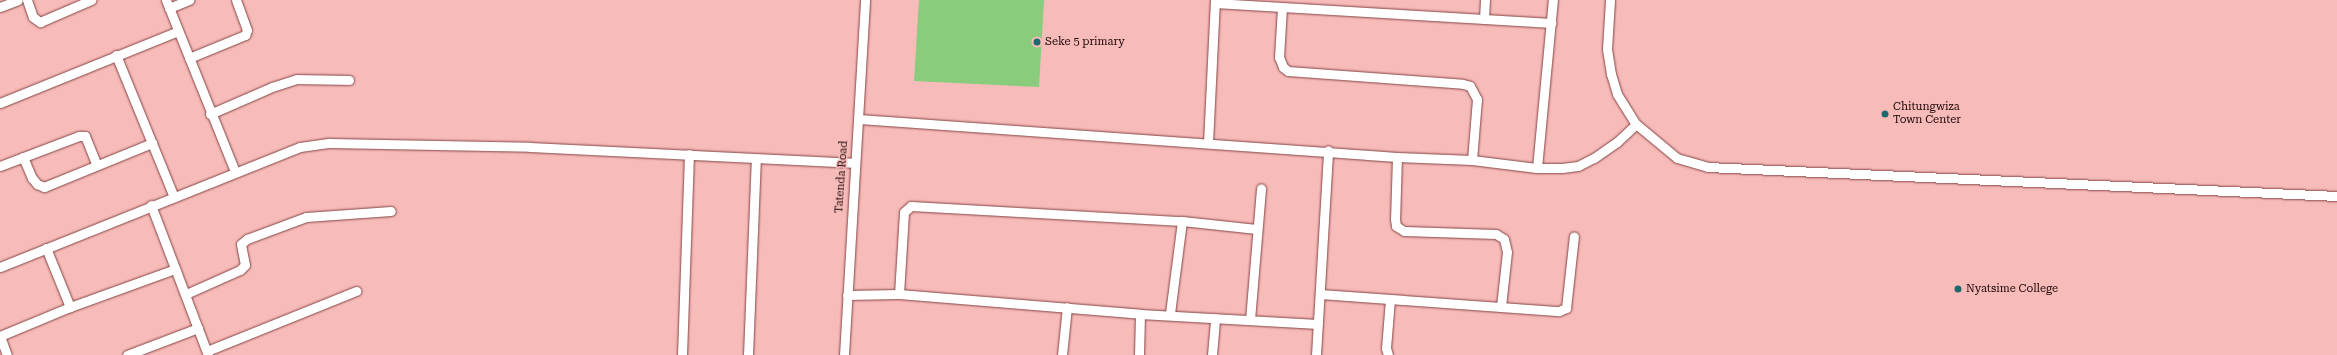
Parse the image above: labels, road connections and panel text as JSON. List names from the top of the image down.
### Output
{
  "streets": {
    "street": ["Tatenda Road"]
  },
  "places": ["Seke 5 primary", "Chitungwiza Town Center", "Nyatsime College"]
}
